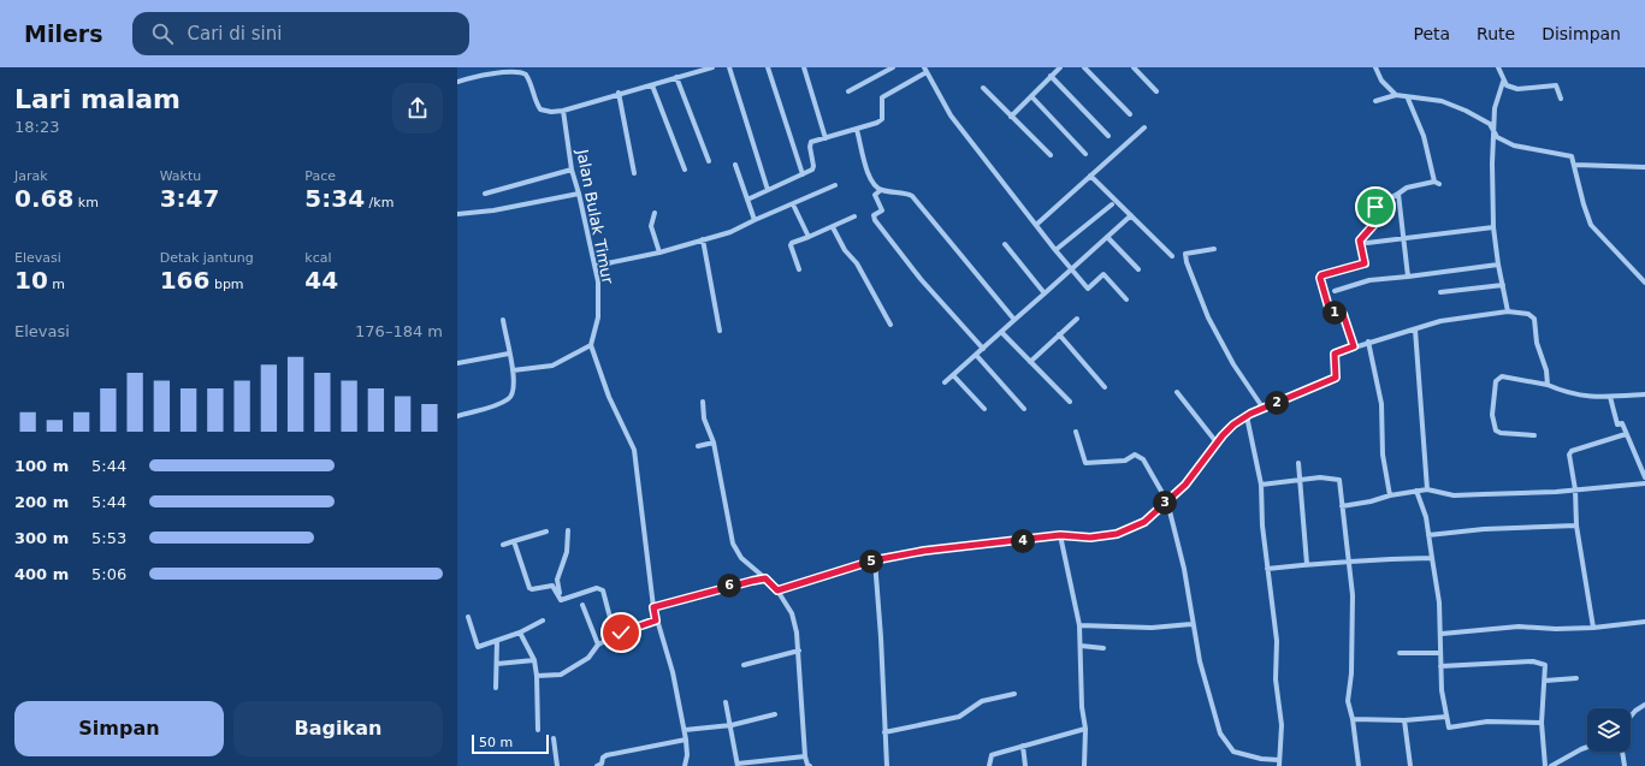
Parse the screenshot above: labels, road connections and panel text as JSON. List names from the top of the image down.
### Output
{
  "streets": {
    "street": ["Jalan Bulak Timur"]
  },
  "scale_bar": "50 m",
  "page": {
    "header": "Milers",
    "search": "Cari di sini",
    "nav": ["Peta", "Rute", "Disimpan"],
    "heading": ["Lari malam", "18:23"],
    "stats": [
      ["Jarak", "0.68 km"],
      ["Waktu", "3:47"],
      ["Pace", "5:34 /km"],
      ["Elevasi", "10 m"],
      ["Detak jantung", "166 bpm"],
      ["kcal", "44"]
    ],
    "pins": [
      "1",
      "2",
      "3",
      "4",
      "5",
      "6"
    ],
    "chart": ["Elevasi", "176–184 m"],
    "list": [
      {
        "name": "100 m",
        "note": "5:44"
      },
      {
        "name": "200 m",
        "note": "5:44"
      },
      {
        "name": "300 m",
        "note": "5:53"
      },
      {
        "name": "400 m",
        "note": "5:06"
      }
    ],
    "buttons": ["Simpan", "Bagikan"],
    "scale": "50 m"
  }
}
